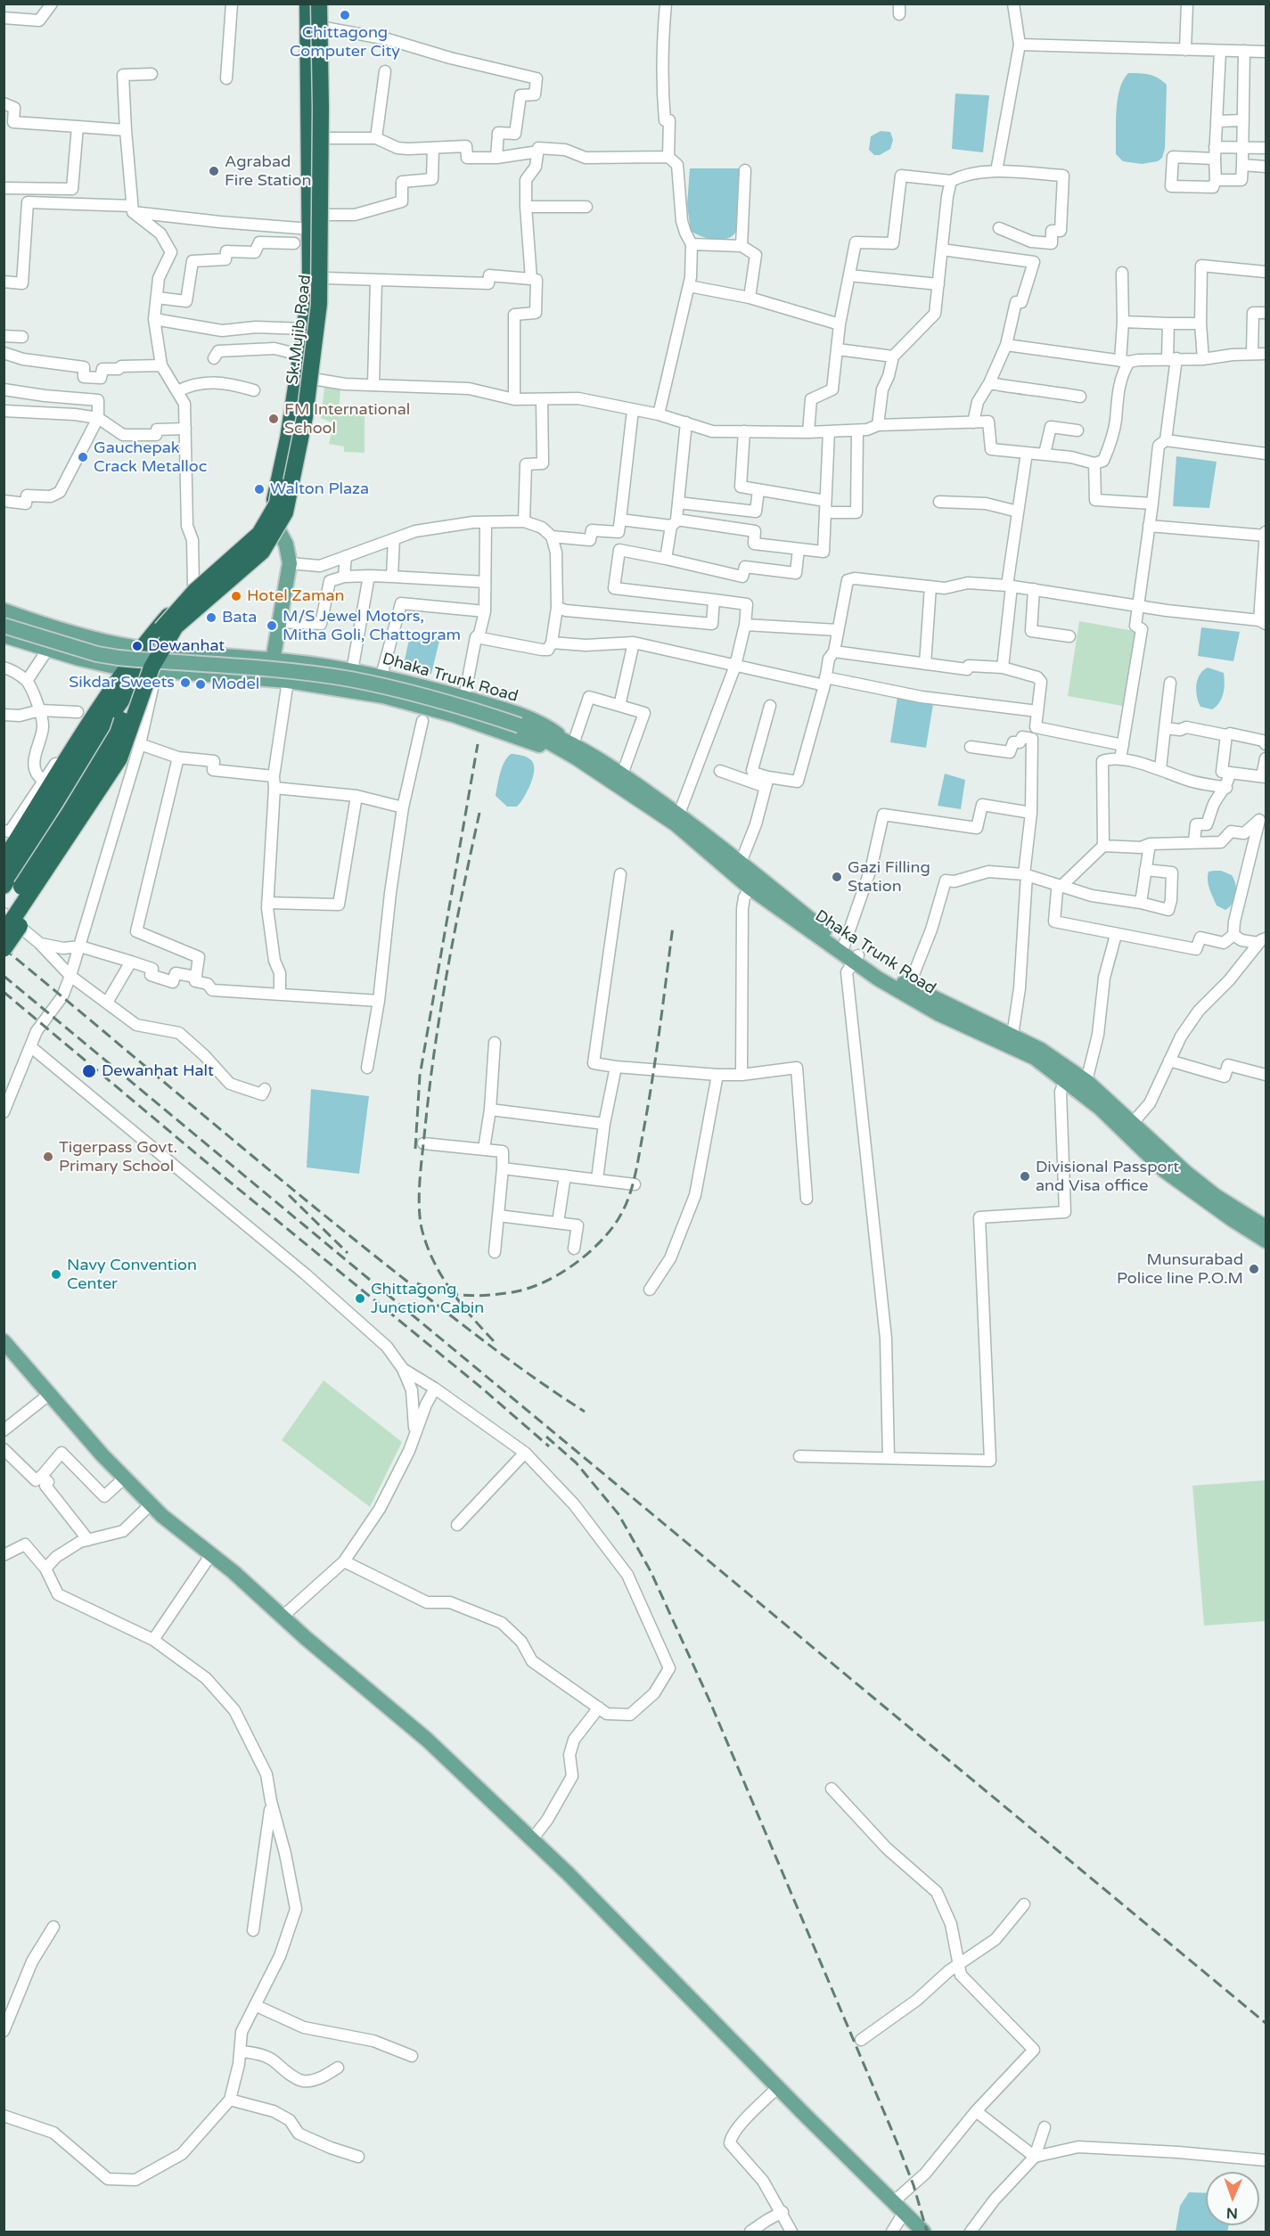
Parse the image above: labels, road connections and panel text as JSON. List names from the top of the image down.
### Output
{
  "streets": {
    "highway": ["Sk.Mujib Road"],
    "main road": ["Dhaka Trunk Road"]
  },
  "crossings": [
    ["Sk.Mujib Road", "Dhaka Trunk Road"]
  ],
  "places": [
    "Chittagong Computer City",
    "Agrabad Fire Station",
    "FM International School",
    "Gauchepak Crack Metalloc",
    "Walton Plaza",
    "Hotel Zaman",
    "Bata",
    "M/S Jewel Motors, Mitha Goli, Chattogram",
    "Dewanhat",
    "Sikdar Sweets",
    "Model",
    "Gazi Filling Station",
    "Dewanhat Halt",
    "Tigerpass Govt. Primary School",
    "Divisional Passport and Visa office",
    "Munsurabad Police line P.O.M",
    "Navy Convention Center",
    "Chittagong Junction Cabin"
  ],
  "north": "bottom"
}
